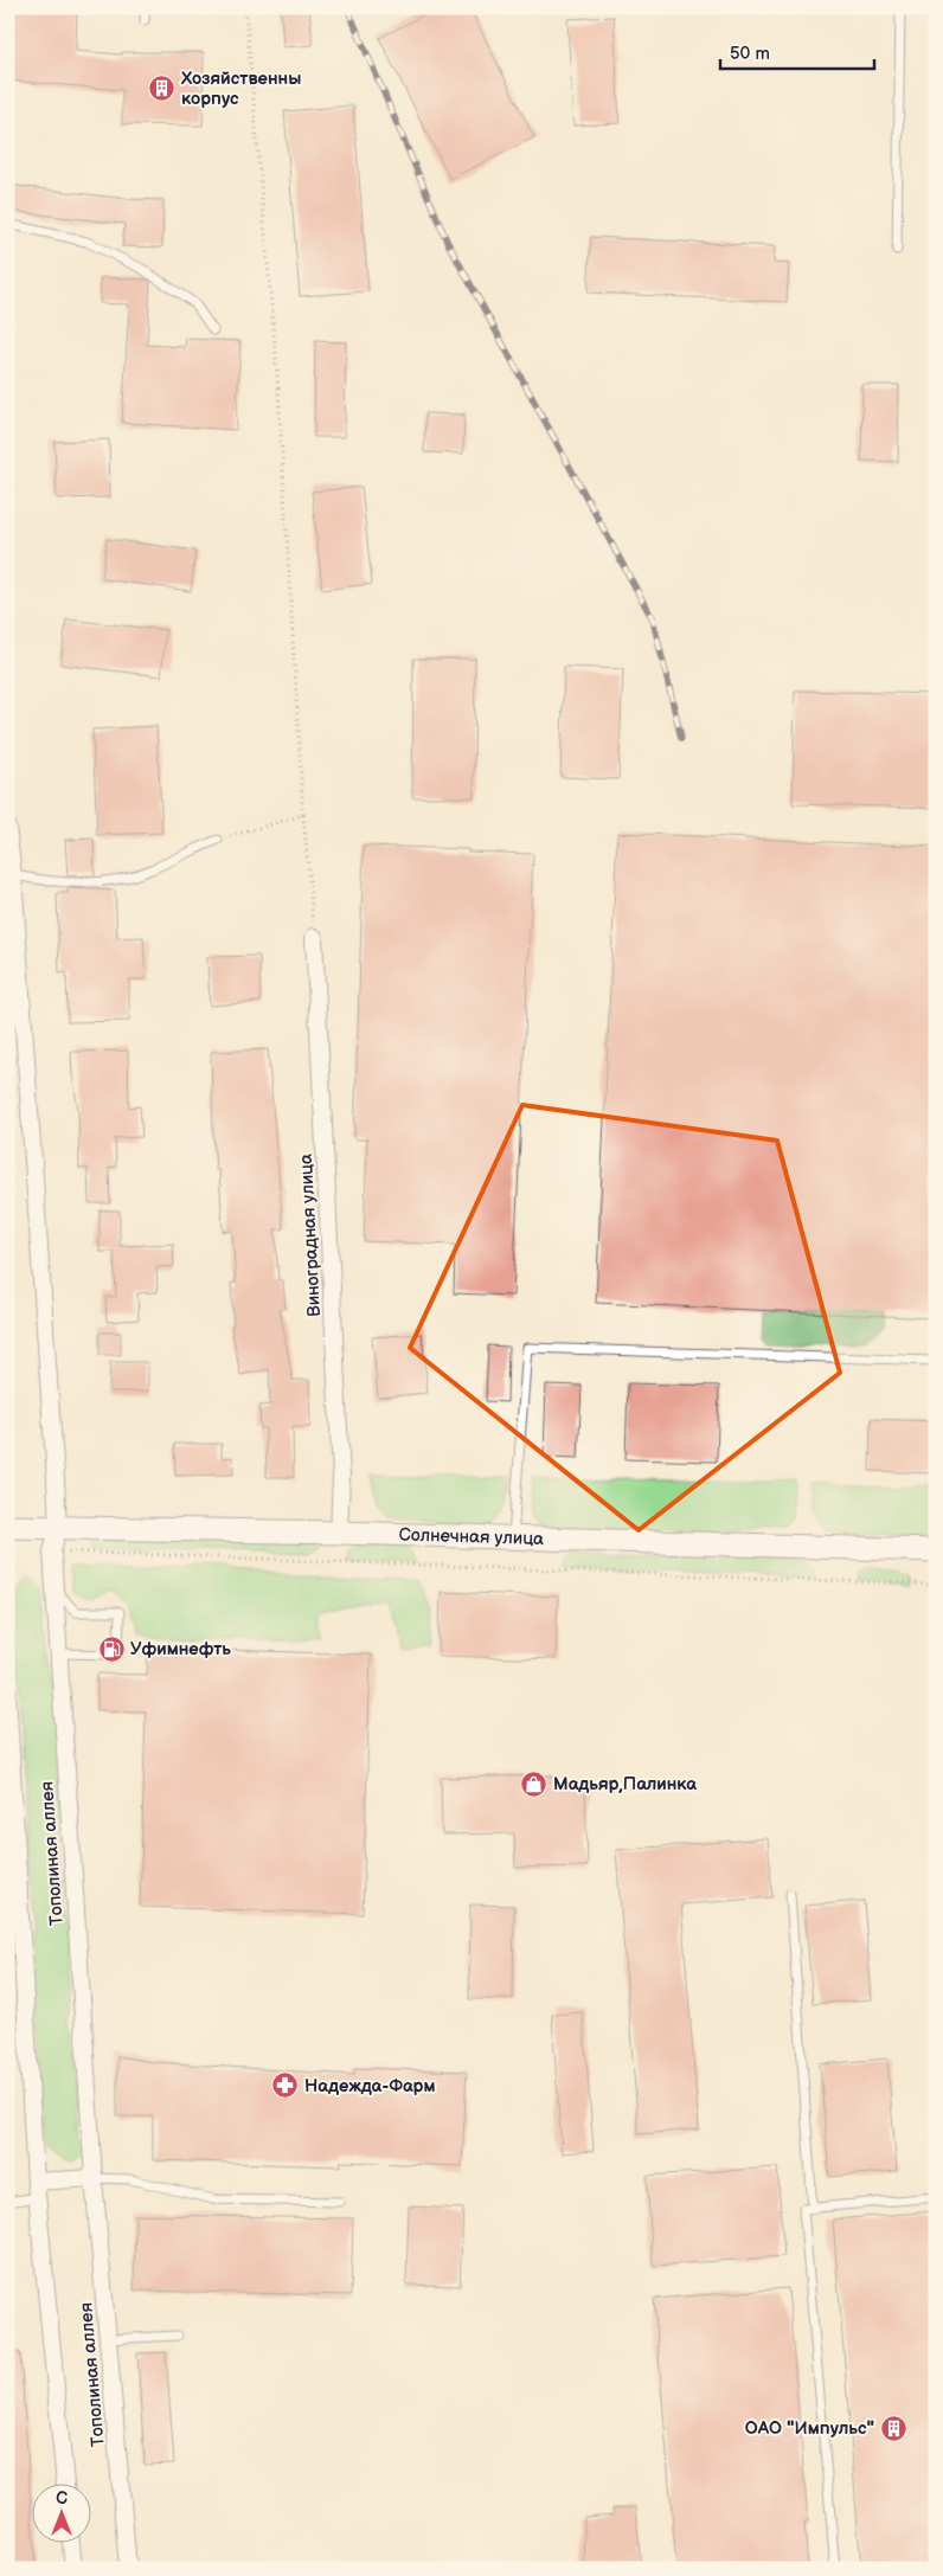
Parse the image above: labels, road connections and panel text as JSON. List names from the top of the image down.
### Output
{
  "streets": {
    "main road": ["Солнечная улица"],
    "street": ["Виноградная улица", "Тополиная аллея"]
  },
  "crossings": [
    ["Виноградная улица", "Солнечная улица"],
    ["Солнечная улица", "Тополиная аллея"]
  ],
  "places": {
    "building": ["Хозяйственны корпус", "ОАО \"Импульс\""],
    "fuel station": ["Уфимнефть"],
    "shop": ["Мадьяр,Палинка"],
    "pharmacy": ["Надежда-Фарм"]
  },
  "scale_bar": "50 m",
  "north": "top"
}
